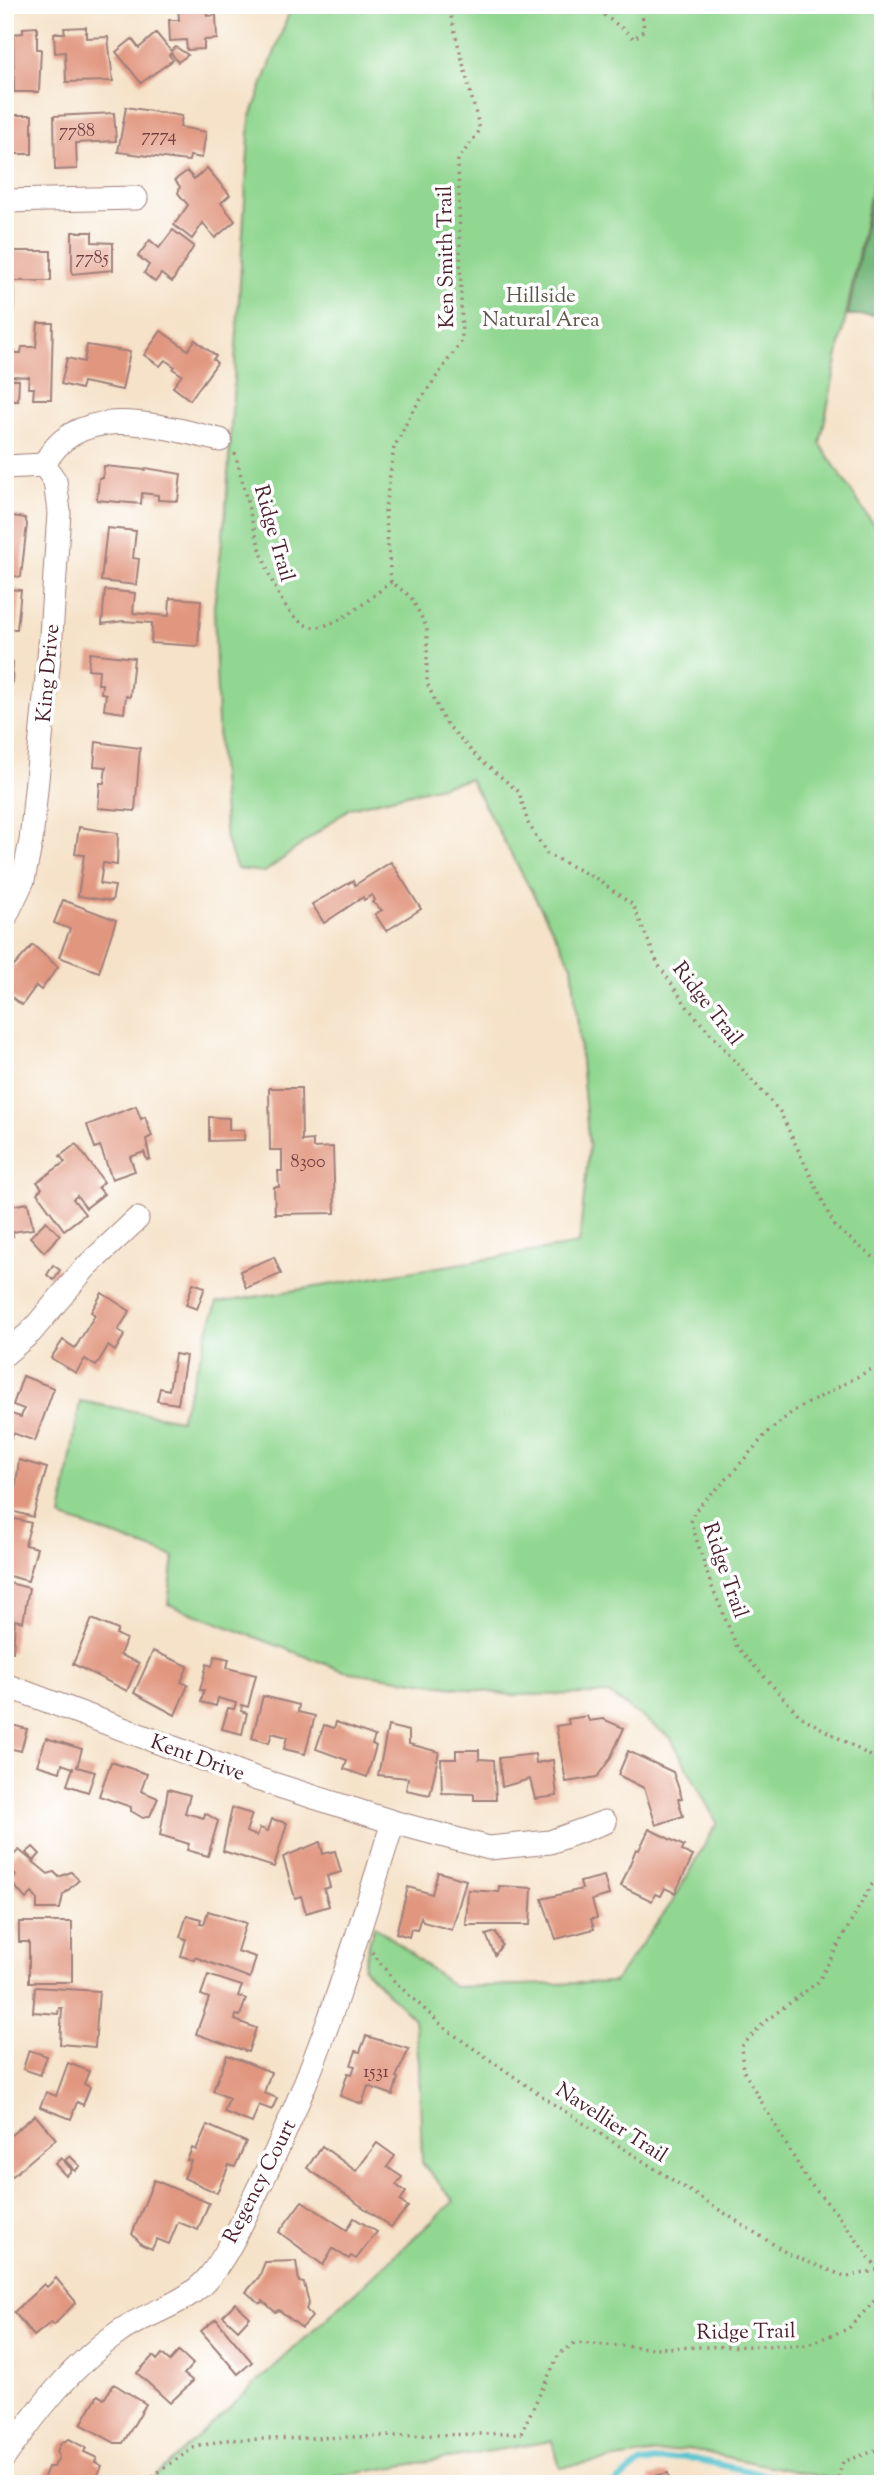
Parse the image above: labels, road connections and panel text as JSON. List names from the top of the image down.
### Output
{
  "streets": {
    "street": ["King Drive", "Kent Drive", "Regency Court"],
    "path": ["Ken Smith Trail", "Ridge Trail", "Navellier Trail"]
  },
  "crossings": [
    ["Ken Smith Trail", "Ridge Trail"],
    ["Ridge Trail", "Navellier Trail"],
    ["Kent Drive", "Regency Court"],
    ["Navellier Trail", "Regency Court"]
  ],
  "parks": ["Hillside Natural Area"],
  "house_numbers": [
    "7788",
    "7774",
    "7785",
    "8300",
    "1531"
  ]
}
